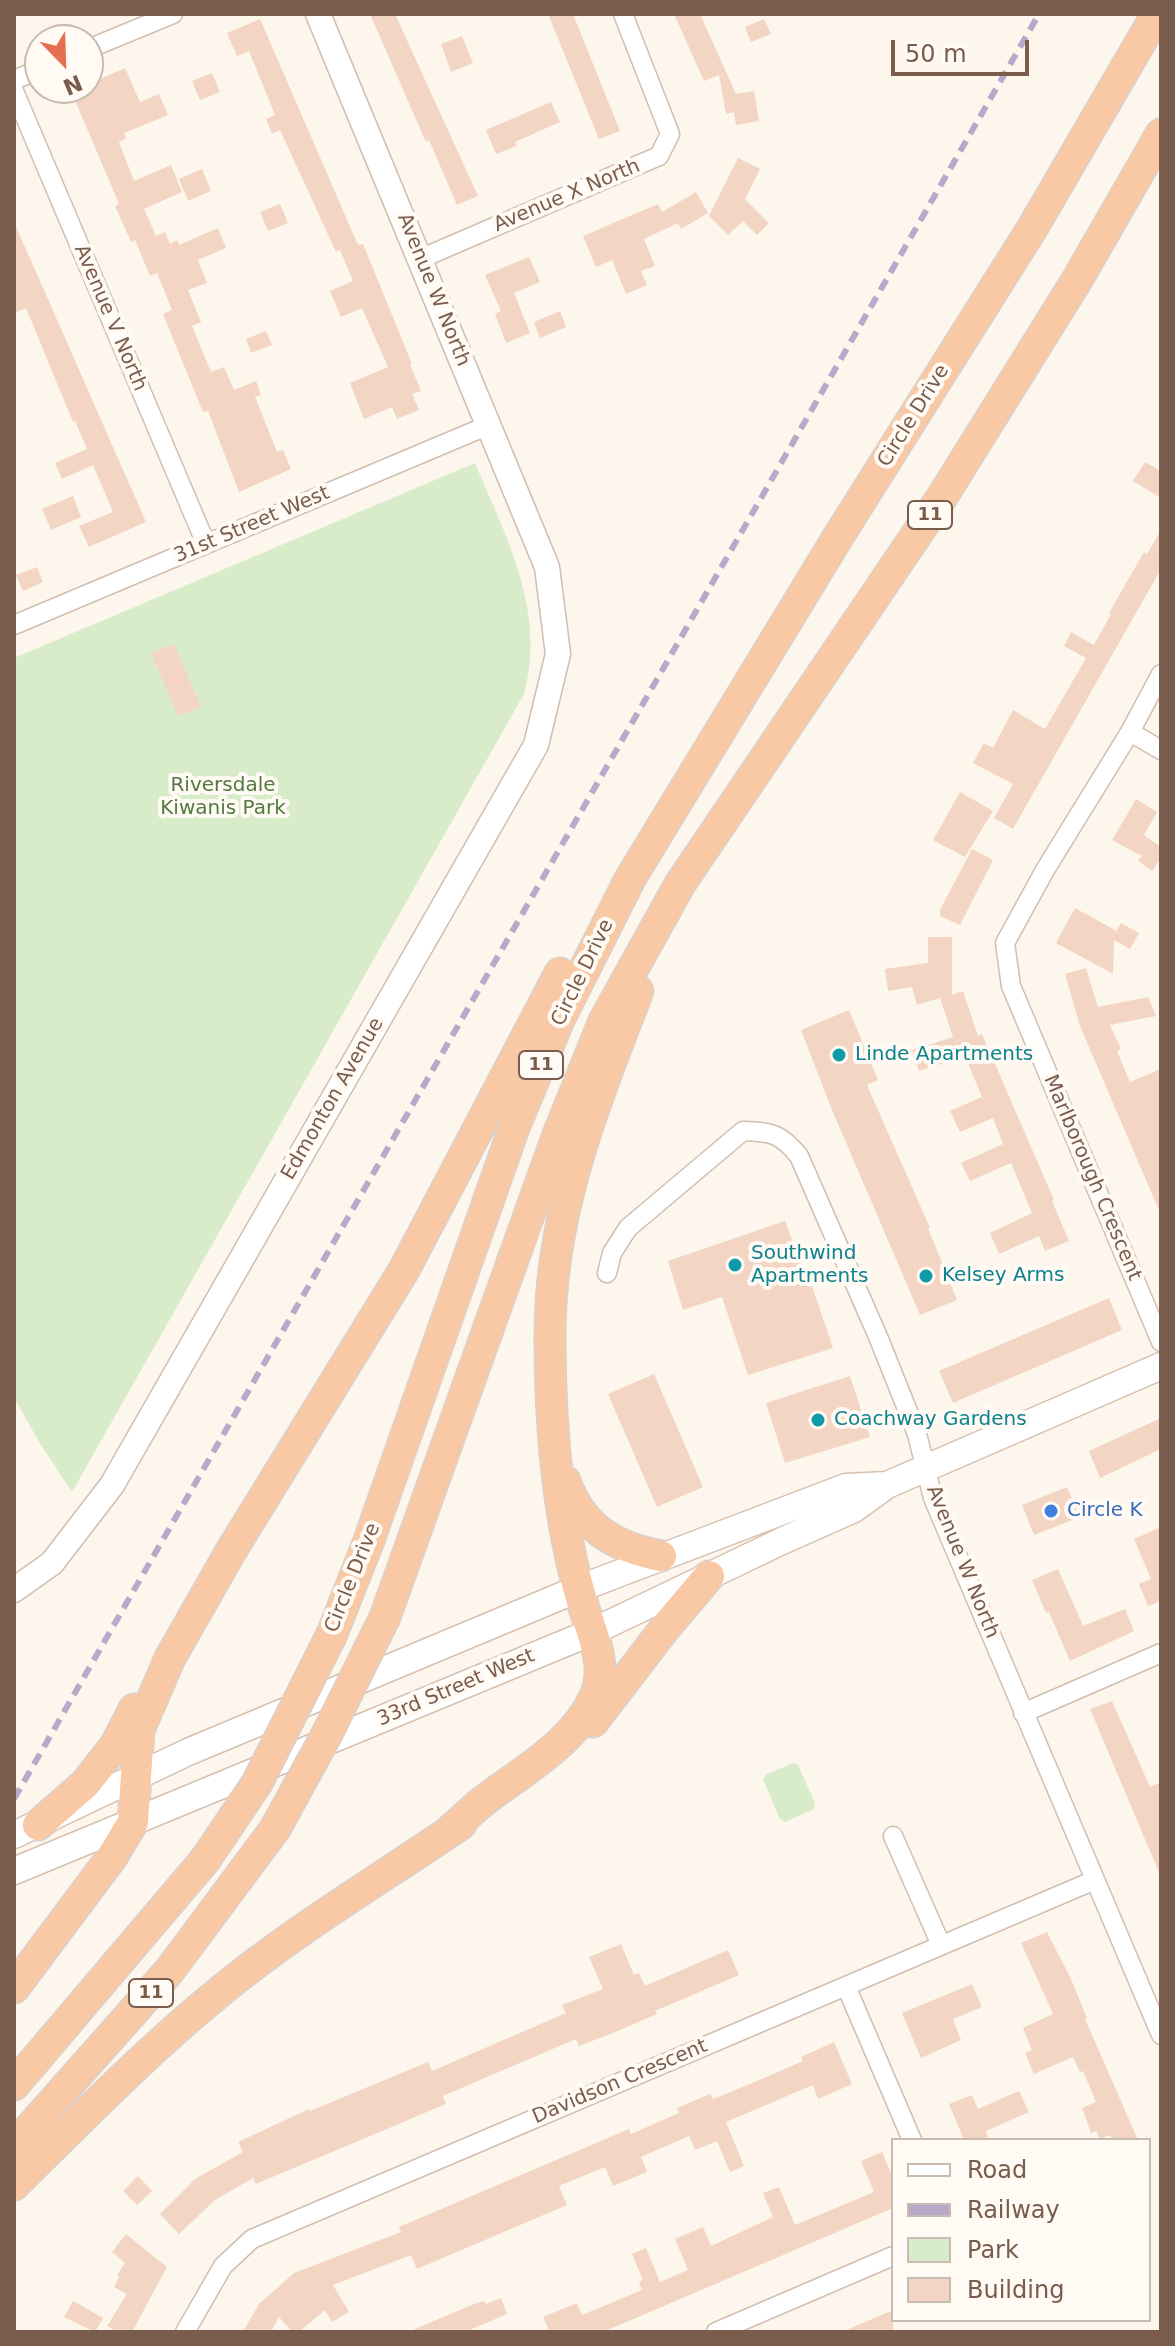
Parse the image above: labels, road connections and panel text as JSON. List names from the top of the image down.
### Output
{
  "streets": {
    "highway": ["Circle Drive", "11"],
    "main road": ["33rd Street West"],
    "street": [
      "Avenue X North",
      "Avenue W North",
      "Avenue V North",
      "31st Street West",
      "Edmonton Avenue",
      "Marlborough Crescent",
      "Davidson Crescent"
    ]
  },
  "crossings": [
    ["Avenue X North", "Avenue W North"],
    ["Avenue W North", "31st Street West"],
    ["Avenue W North", "Edmonton Avenue"],
    ["Avenue W North", "33rd Street West"],
    ["Avenue W North", "Davidson Crescent"],
    ["Avenue V North", "31st Street West"]
  ],
  "parks": ["Riversdale Kiwanis Park"],
  "places": [
    "Linde Apartments",
    "Southwind Apartments",
    "Kelsey Arms",
    "Coachway Gardens",
    "Circle K"
  ],
  "legend": [
    "Road",
    "Railway",
    "Park",
    "Building"
  ],
  "scale_bar": "50 m",
  "north": "bottom right"
}
